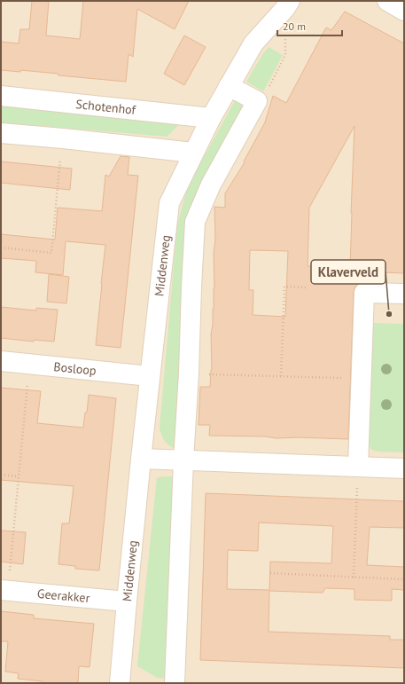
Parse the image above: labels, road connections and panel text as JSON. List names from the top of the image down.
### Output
{
  "streets": {
    "street": [
      "Schotenhof",
      "Middenweg",
      "Bosloop",
      "Geerakker"
    ]
  },
  "crossings": [
    ["Schotenhof", "Middenweg"],
    ["Middenweg", "Bosloop"],
    ["Middenweg", "Geerakker"]
  ],
  "places": ["Klaverveld"],
  "scale_bar": "20 m"
}
